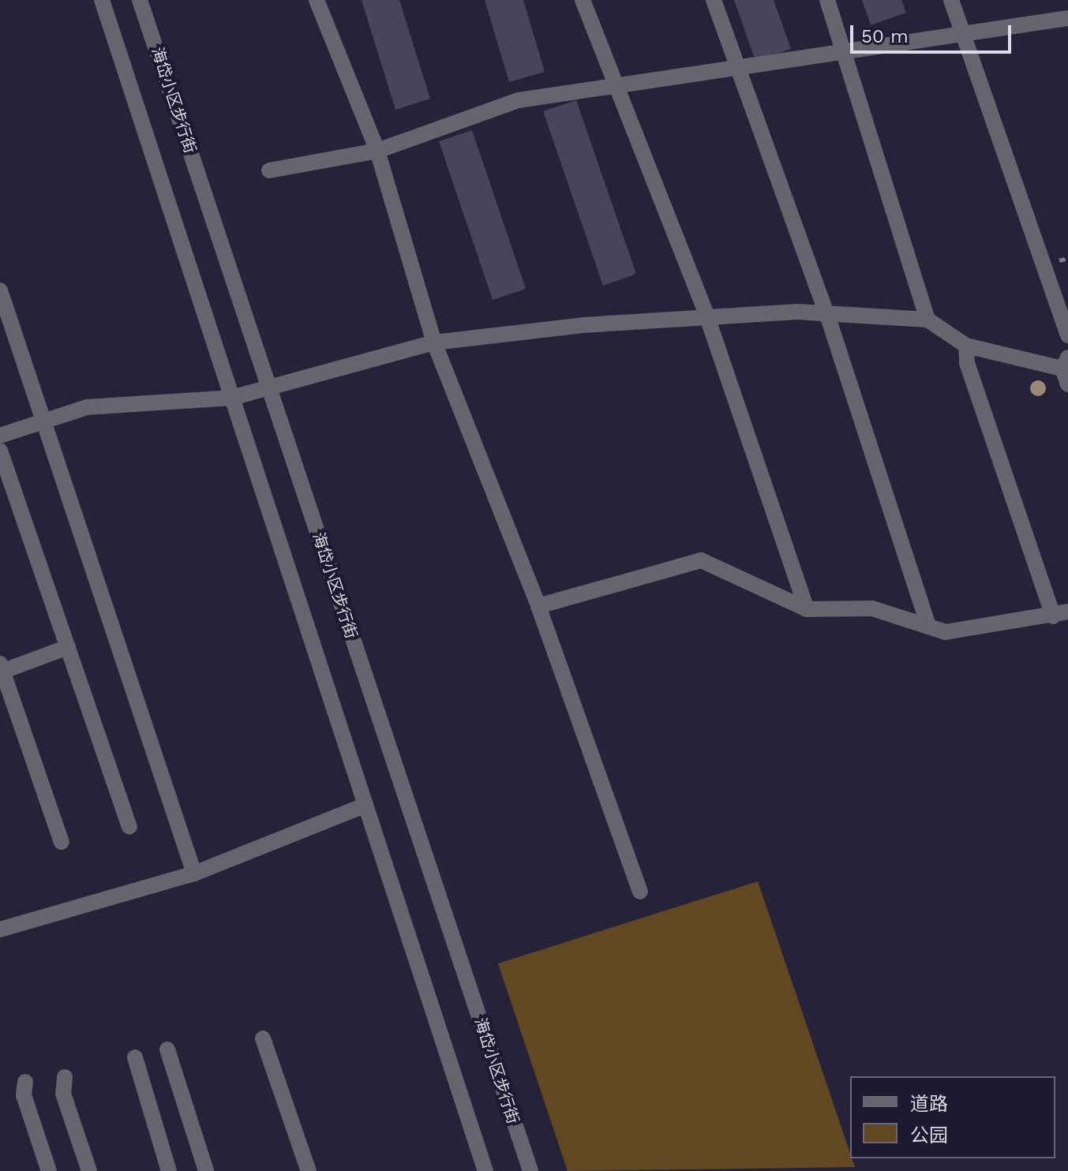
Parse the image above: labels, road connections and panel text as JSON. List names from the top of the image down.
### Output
{
  "streets": {
    "street": ["海岱小区步行街"]
  },
  "legend": ["道路", "公园"],
  "scale_bar": "50 m"
}
